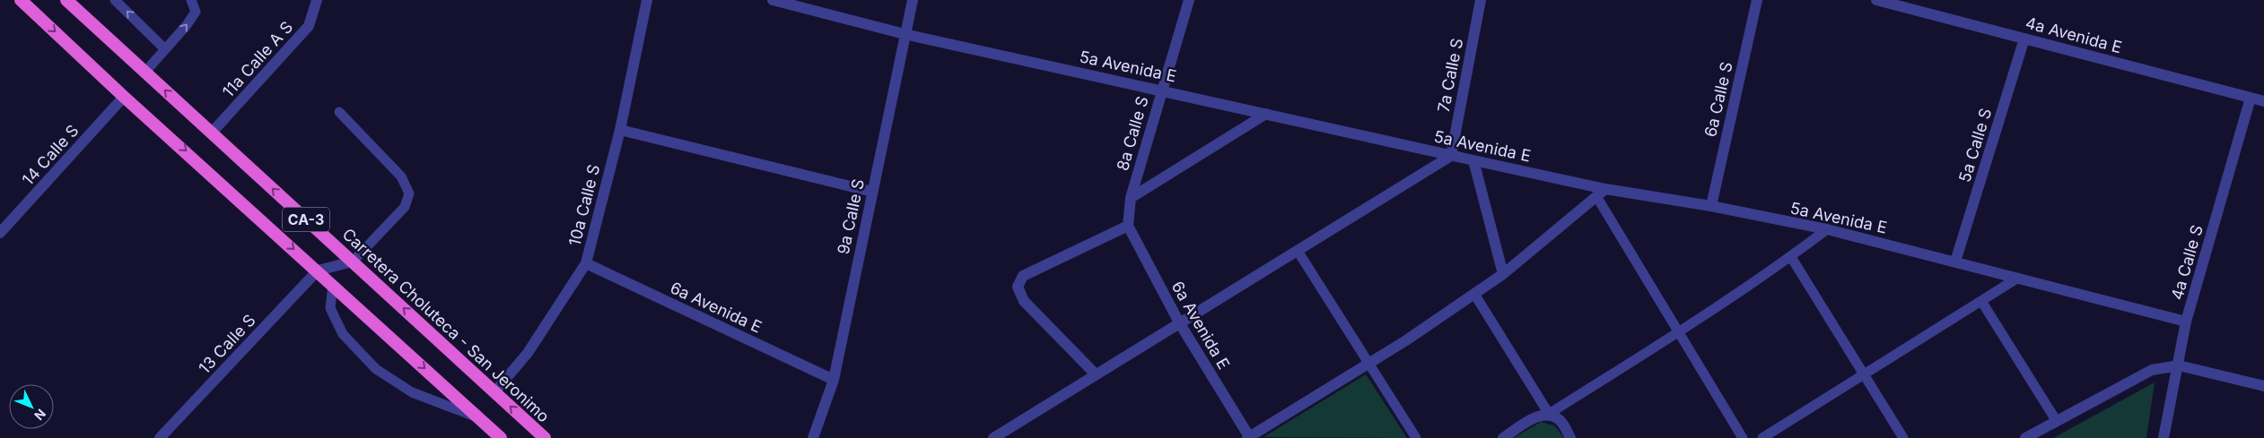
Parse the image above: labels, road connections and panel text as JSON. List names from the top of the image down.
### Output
{
  "streets": {
    "highway": ["CA-3", "Carretera Choluteca - San Jeronimo"],
    "street": [
      "4a Avenida E",
      "11a Calle A S",
      "5a Avenida E",
      "7a Calle S",
      "6a Calle S",
      "8a Calle S",
      "5a Calle S",
      "14 Calle S",
      "10a Calle S",
      "9a Calle S",
      "4a Calle S",
      "6a Avenida E",
      "13 Calle S"
    ]
  },
  "crossings": [
    ["4a Avenida E", "5a Calle S"],
    ["4a Avenida E", "4a Calle S"],
    ["11a Calle A S", "Carretera Choluteca - San Jeronimo"],
    ["5a Avenida E", "7a Calle S"],
    ["5a Avenida E", "6a Calle S"],
    ["5a Avenida E", "8a Calle S"],
    ["5a Avenida E", "5a Calle S"],
    ["5a Avenida E", "9a Calle S"],
    ["5a Avenida E", "4a Calle S"],
    ["8a Calle S", "6a Avenida E"],
    ["14 Calle S", "CA-3"],
    ["10a Calle S", "6a Avenida E"],
    ["10a Calle S", "Carretera Choluteca - San Jeronimo"],
    ["9a Calle S", "6a Avenida E"],
    ["CA-3", "13 Calle S"]
  ],
  "north": "bottom right"
}
